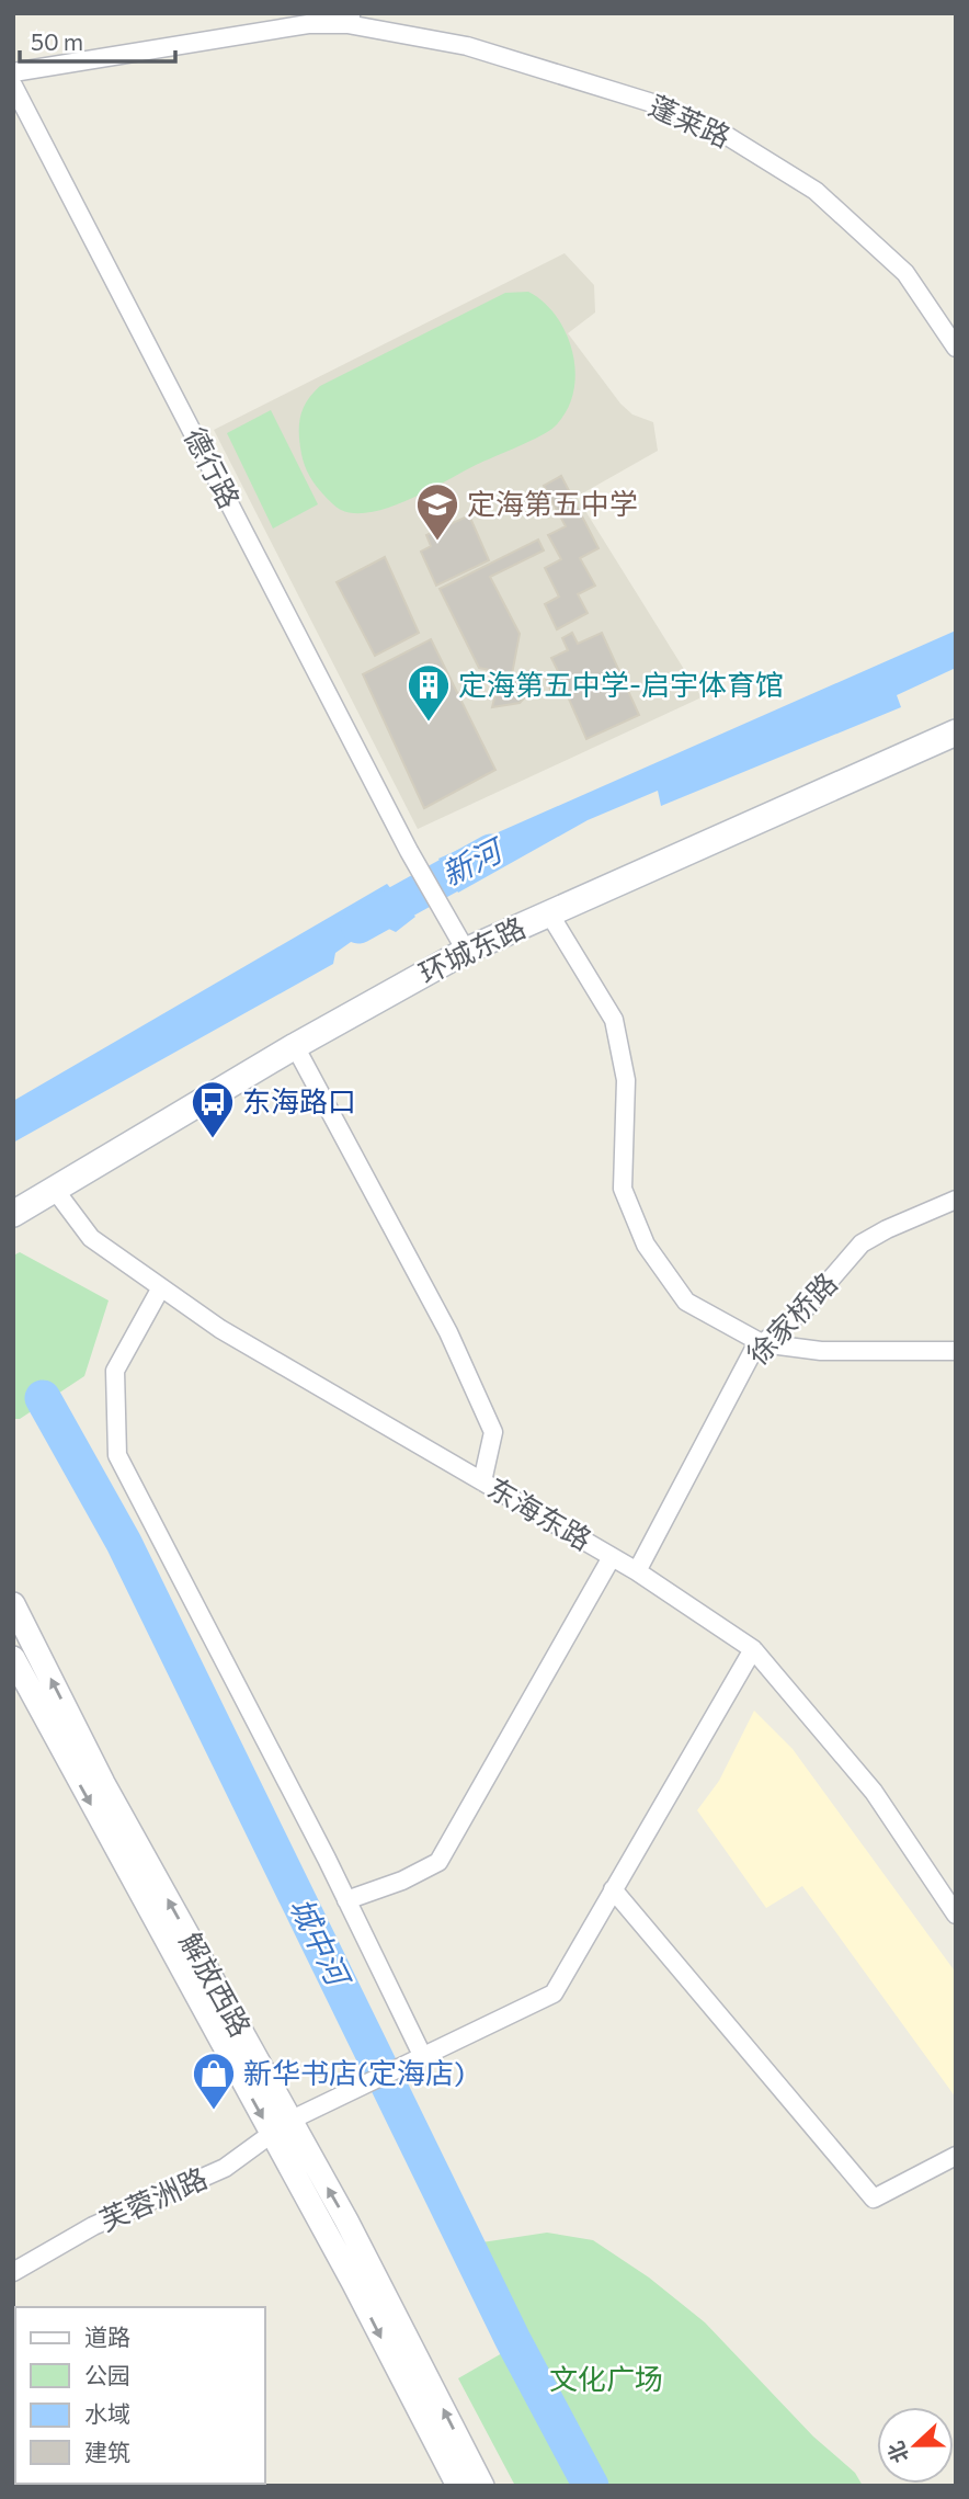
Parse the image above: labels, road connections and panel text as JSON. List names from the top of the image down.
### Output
{
  "streets": {
    "main road": ["环城东路"],
    "street": [
      "蓬莱路",
      "德行路",
      "徐家桥路",
      "东海东路",
      "解放西路",
      "芙蓉洲路"
    ]
  },
  "crossings": [
    ["德行路", "环城东路"],
    ["环城东路", "东海东路"],
    ["徐家桥路", "东海东路"],
    ["东海东路", "芙蓉洲路"],
    ["解放西路", "芙蓉洲路"]
  ],
  "water": ["新河", "城中河"],
  "parks": ["文化广场"],
  "places": {
    "school or university": ["定海第五中学"],
    "building": ["定海第五中学-启宇体育馆"],
    "bus stop": ["东海路口"],
    "shop": ["新华书店(定海店)"]
  },
  "legend": [
    "道路",
    "公园",
    "水域",
    "建筑"
  ],
  "scale_bar": "50 m",
  "north": "left"
}
